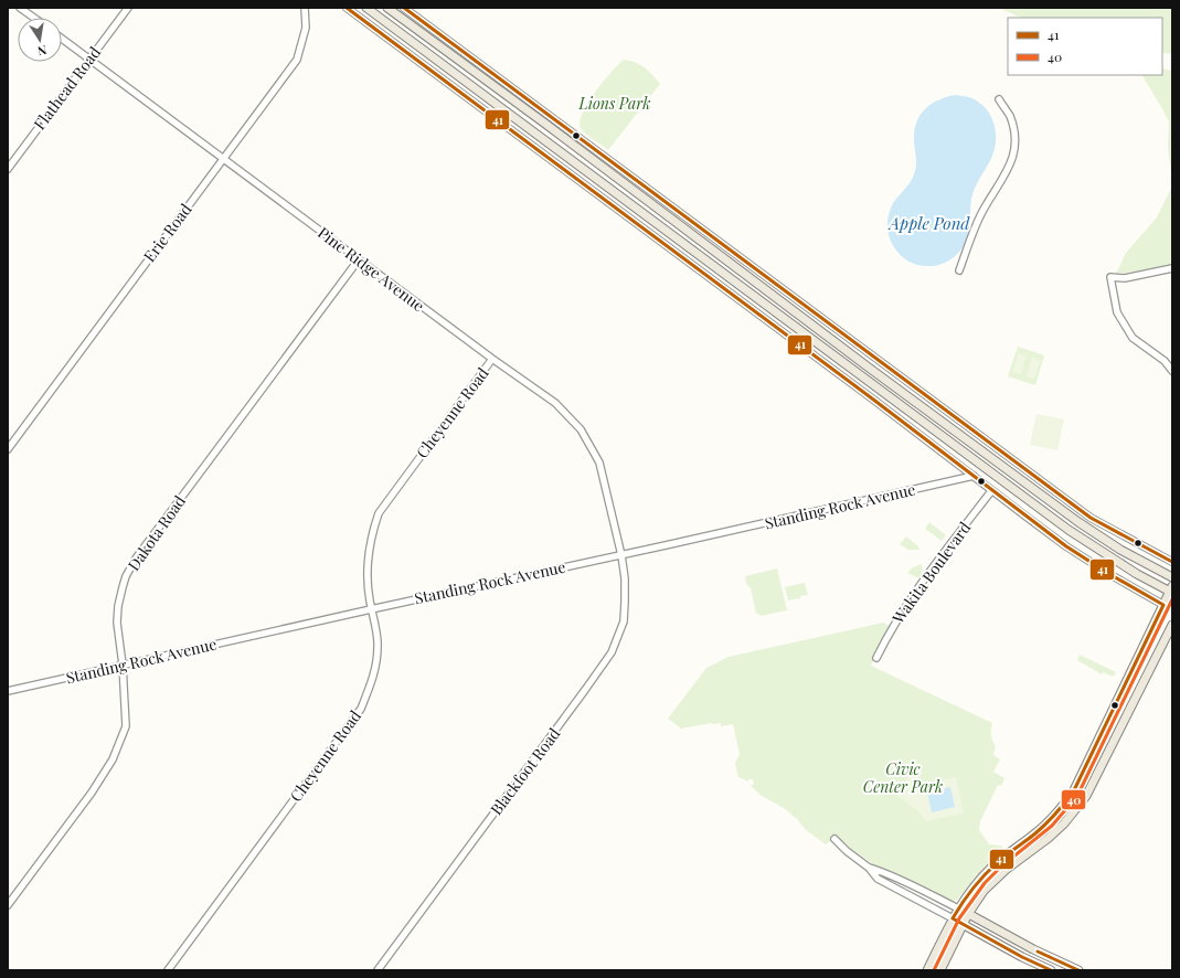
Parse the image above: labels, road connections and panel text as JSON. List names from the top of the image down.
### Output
{
  "streets": {
    "street": [
      "Flathead Road",
      "Erie Road",
      "Pine Ridge Avenue",
      "Cheyenne Road",
      "Standing Rock Avenue",
      "Dakota Road",
      "Wakita Boulevard",
      "Blackfoot Road"
    ]
  },
  "crossings": [
    ["Flathead Road", "Pine Ridge Avenue"],
    ["Erie Road", "Pine Ridge Avenue"],
    ["Pine Ridge Avenue", "Cheyenne Road"],
    ["Pine Ridge Avenue", "Standing Rock Avenue"],
    ["Pine Ridge Avenue", "Dakota Road"],
    ["Pine Ridge Avenue", "Blackfoot Road"],
    ["Cheyenne Road", "Standing Rock Avenue"],
    ["Standing Rock Avenue", "Dakota Road"],
    ["Standing Rock Avenue", "Blackfoot Road"]
  ],
  "water": ["Apple Pond"],
  "parks": ["Lions Park", "Civic Center Park"],
  "lines": ["transit line 41", "transit line 40"],
  "legend": ["41", "40"],
  "north": "bottom"
}
